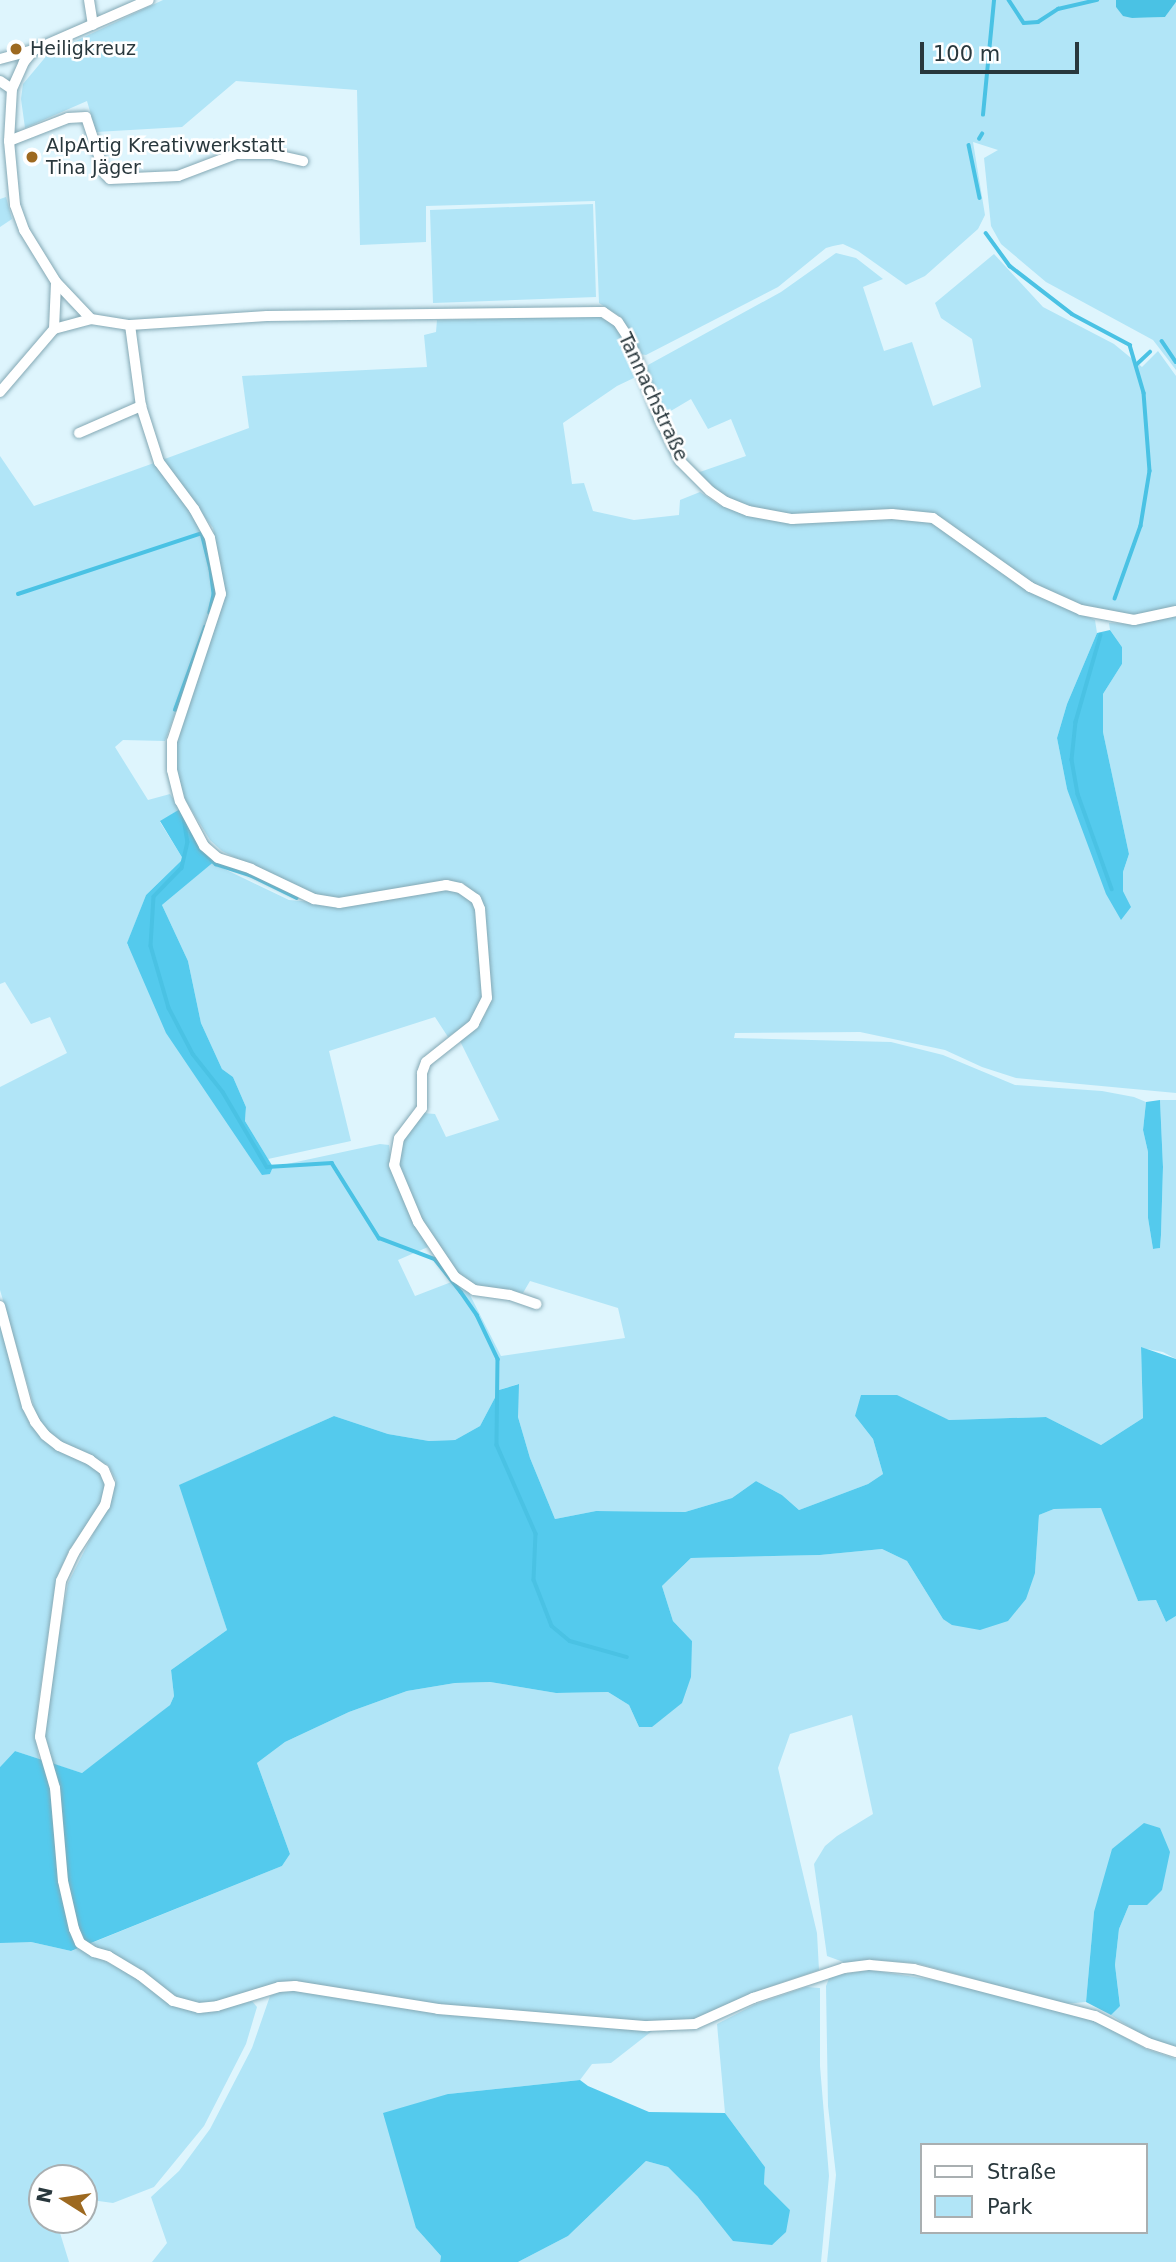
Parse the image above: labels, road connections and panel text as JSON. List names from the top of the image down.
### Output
{
  "streets": {
    "street": ["Tannachstraße"]
  },
  "places": ["Heiligkreuz", "AlpArtig Kreativwerkstatt Tina Jäger"],
  "legend": ["Straße", "Park"],
  "scale_bar": "100 m",
  "north": "left"
}
